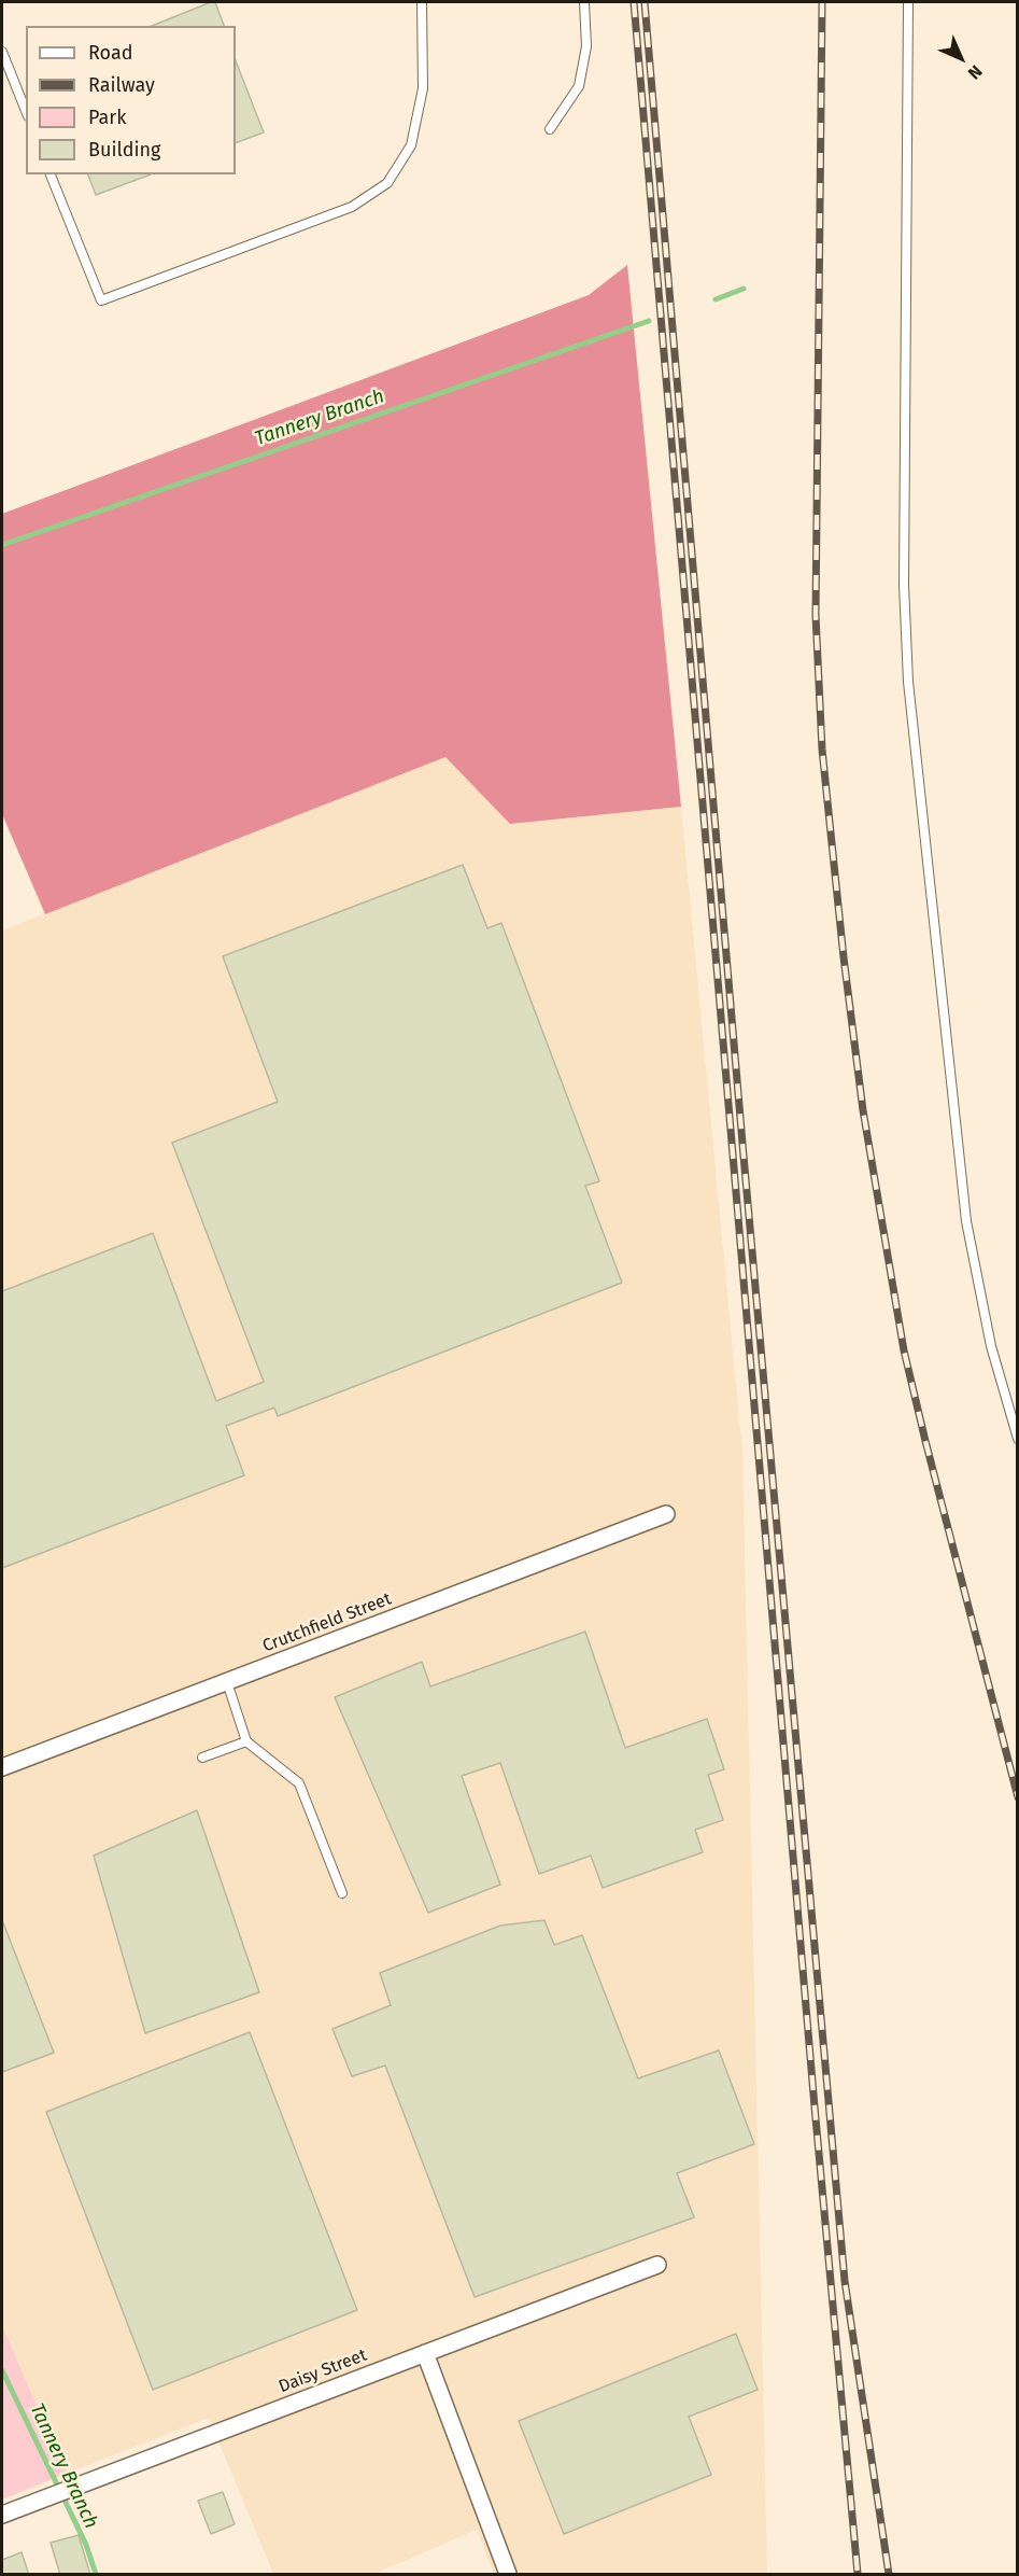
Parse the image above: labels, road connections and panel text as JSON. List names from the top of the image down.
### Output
{
  "streets": {
    "street": ["Crutchfield Street", "Daisy Street"]
  },
  "water": ["Tannery Branch"],
  "legend": [
    "Road",
    "Railway",
    "Park",
    "Building"
  ],
  "north": "bottom right"
}
